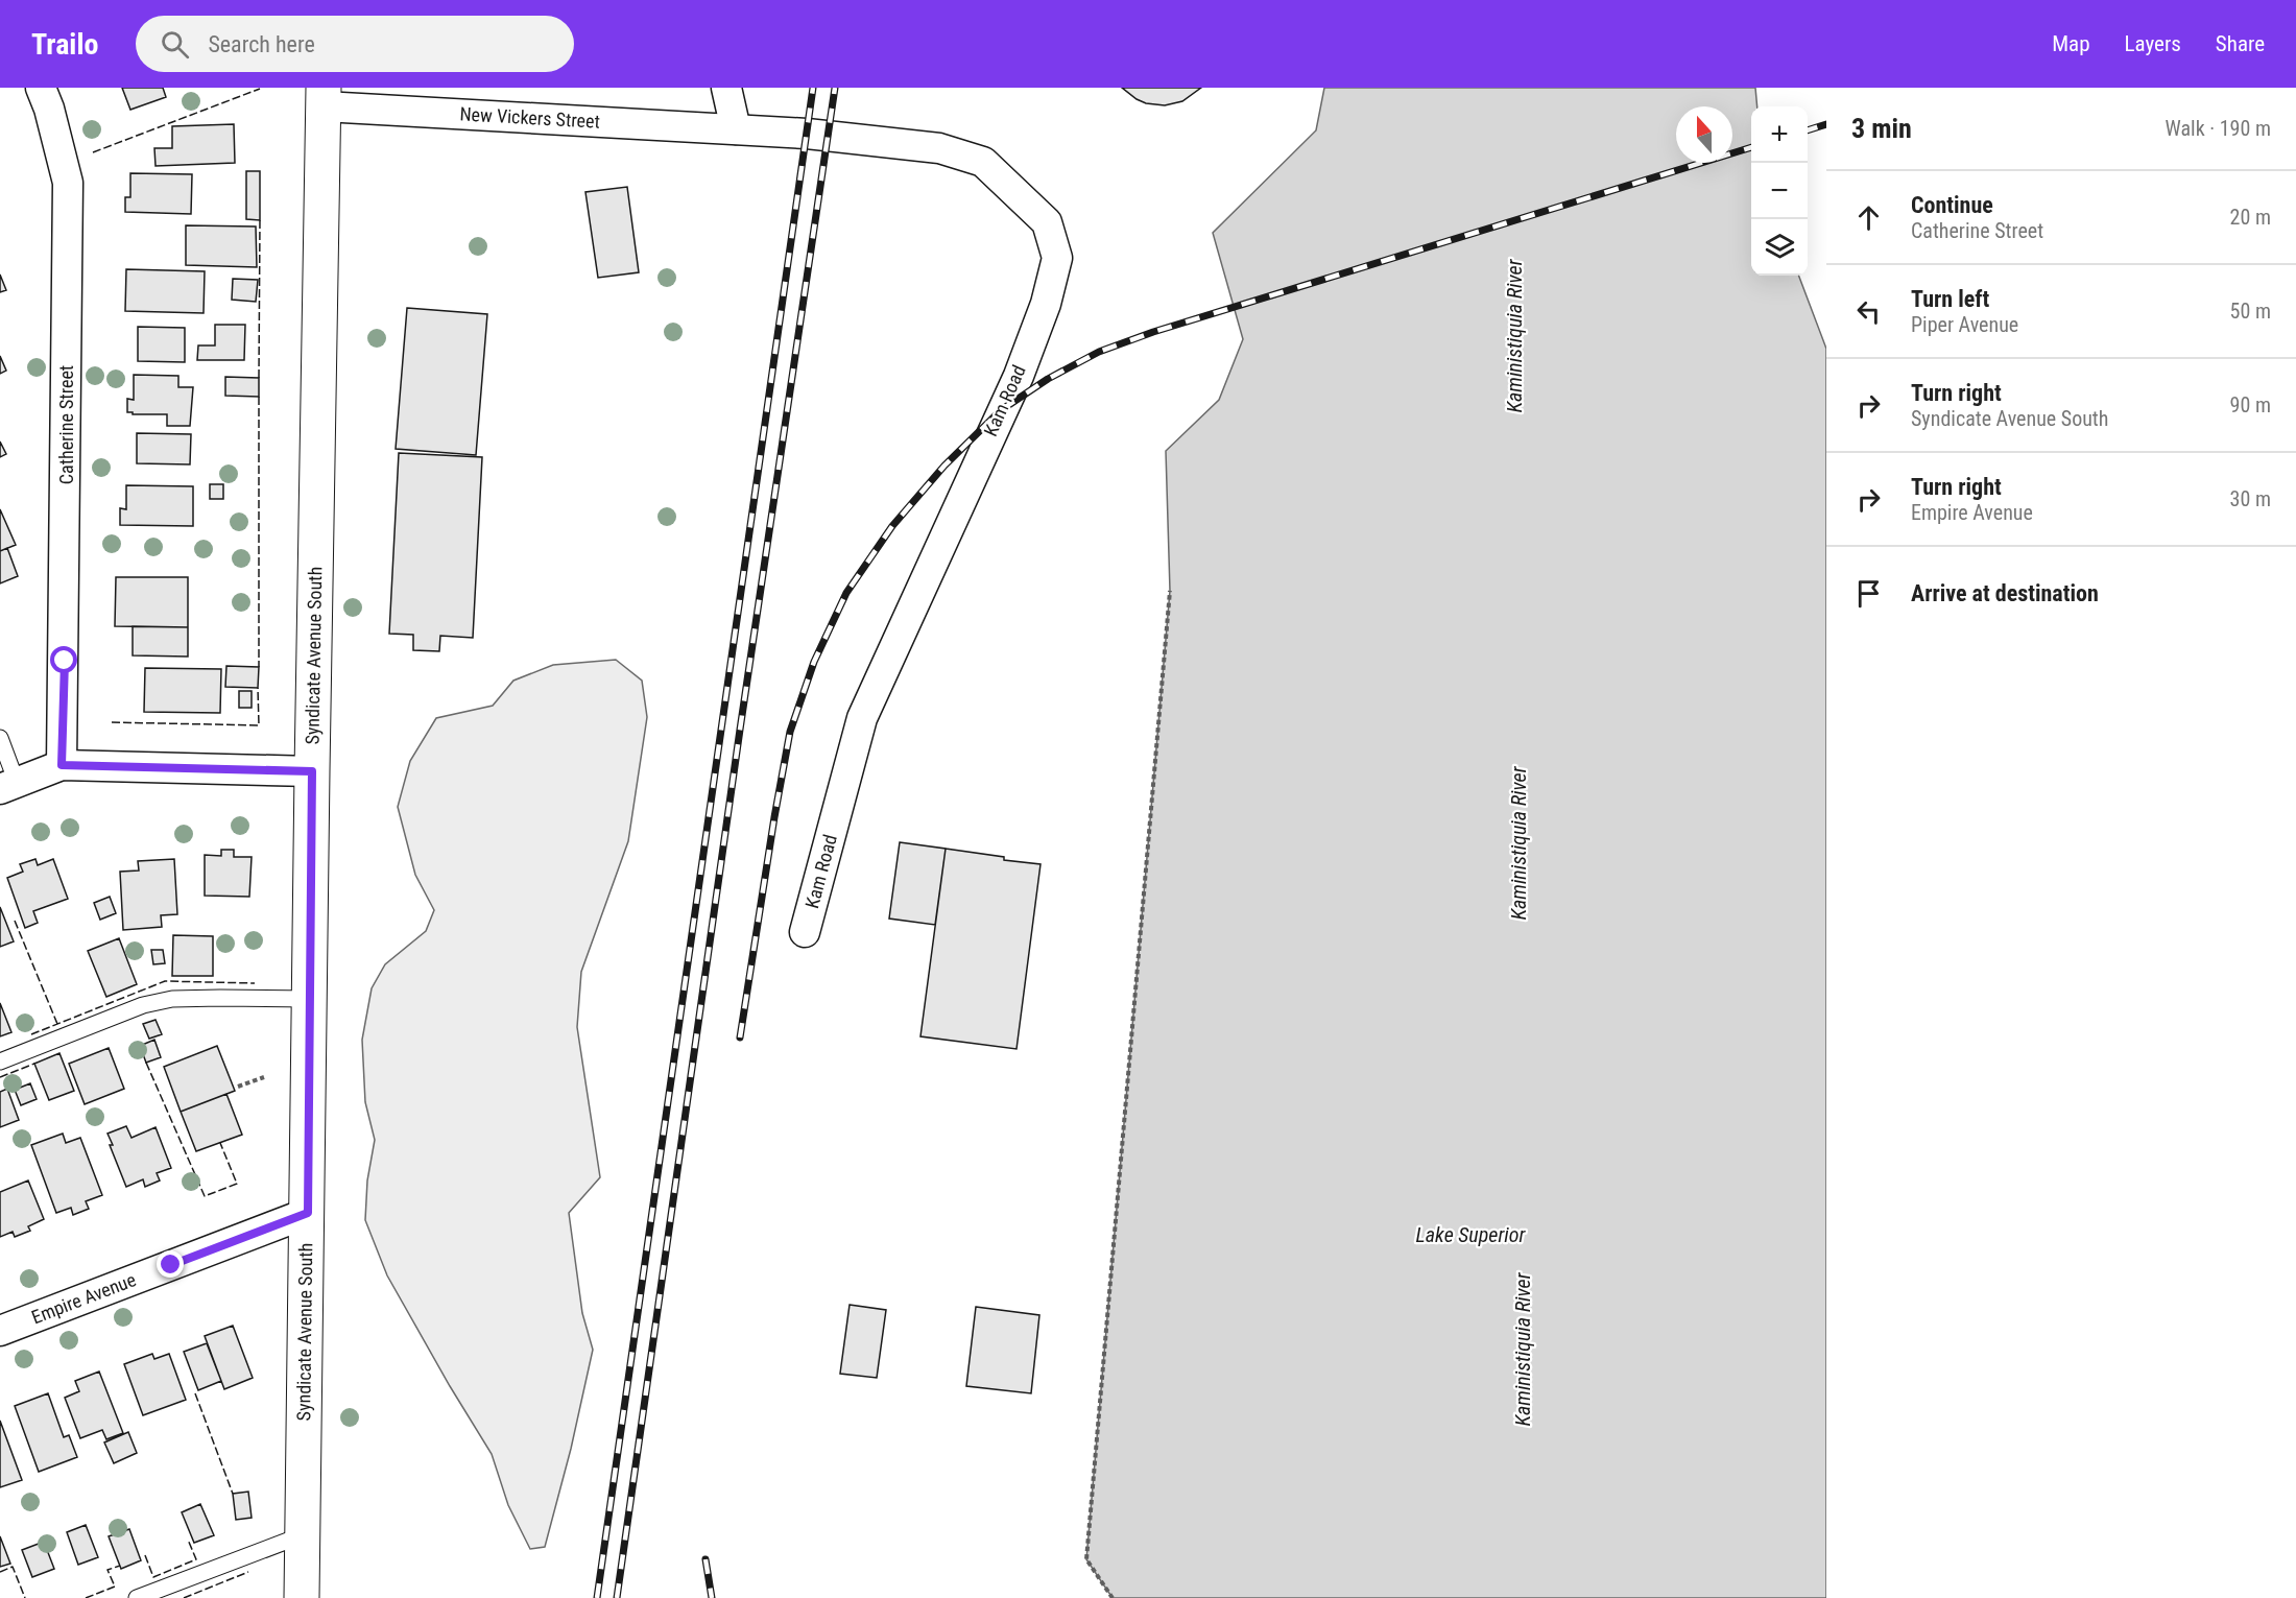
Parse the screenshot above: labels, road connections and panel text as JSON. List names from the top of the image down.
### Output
{
  "streets": {
    "street": [
      "New Vickers Street",
      "Kam Road",
      "Catherine Street",
      "Syndicate Avenue South",
      "Empire Avenue"
    ]
  },
  "crossings": [
    ["New Vickers Street", "Kam Road"],
    ["New Vickers Street", "Syndicate Avenue South"],
    ["Syndicate Avenue South", "Empire Avenue"]
  ],
  "water": ["Kaministiquia River", "Lake Superior"],
  "north": "top",
  "page": {
    "header": "Trailo",
    "search": "Search here",
    "nav": ["Map", "Layers", "Share"],
    "heading": ["3 min", "Walk · 190 m"],
    "map_buttons": ["+", "−"],
    "list": [
      ["Continue", "Catherine Street", "20 m"],
      ["Turn left", "Piper Avenue", "50 m"],
      ["Turn right", "Syndicate Avenue South", "90 m"],
      ["Turn right", "Empire Avenue", "30 m"],
      "Arrive at destination"
    ]
  }
}
